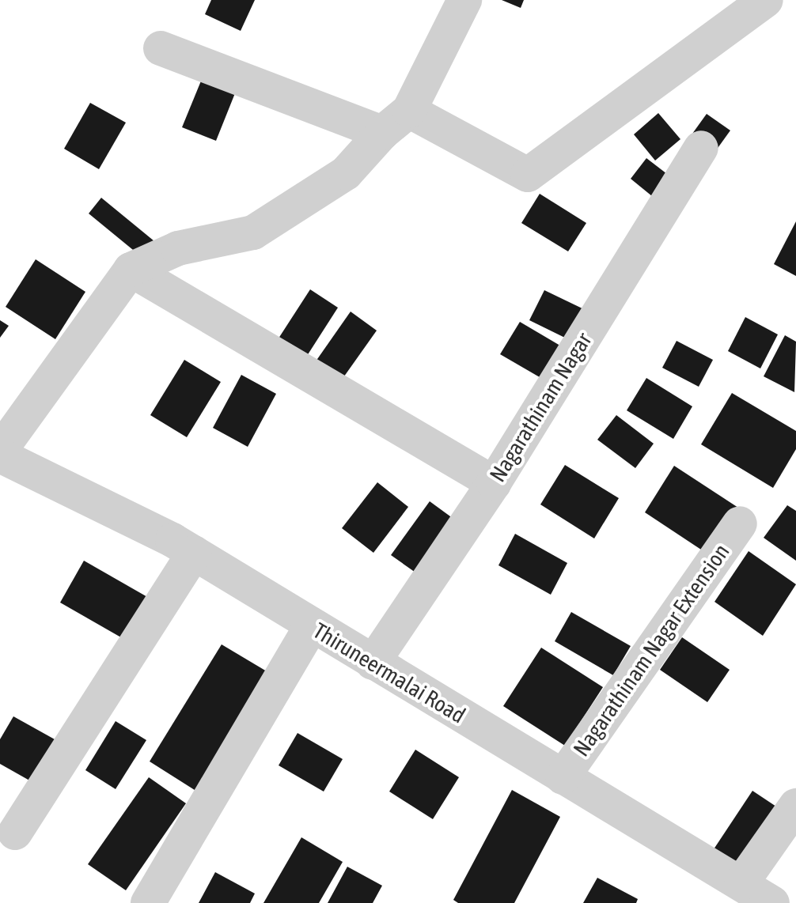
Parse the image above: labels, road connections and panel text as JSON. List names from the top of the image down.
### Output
{
  "streets": {
    "street": ["Nagarathinam Nagar", "Nagarathinam Nagar Extension", "Thiruneermalai Road"]
  },
  "crossings": [
    ["Nagarathinam Nagar", "Thiruneermalai Road"],
    ["Nagarathinam Nagar Extension", "Thiruneermalai Road"]
  ]
}
